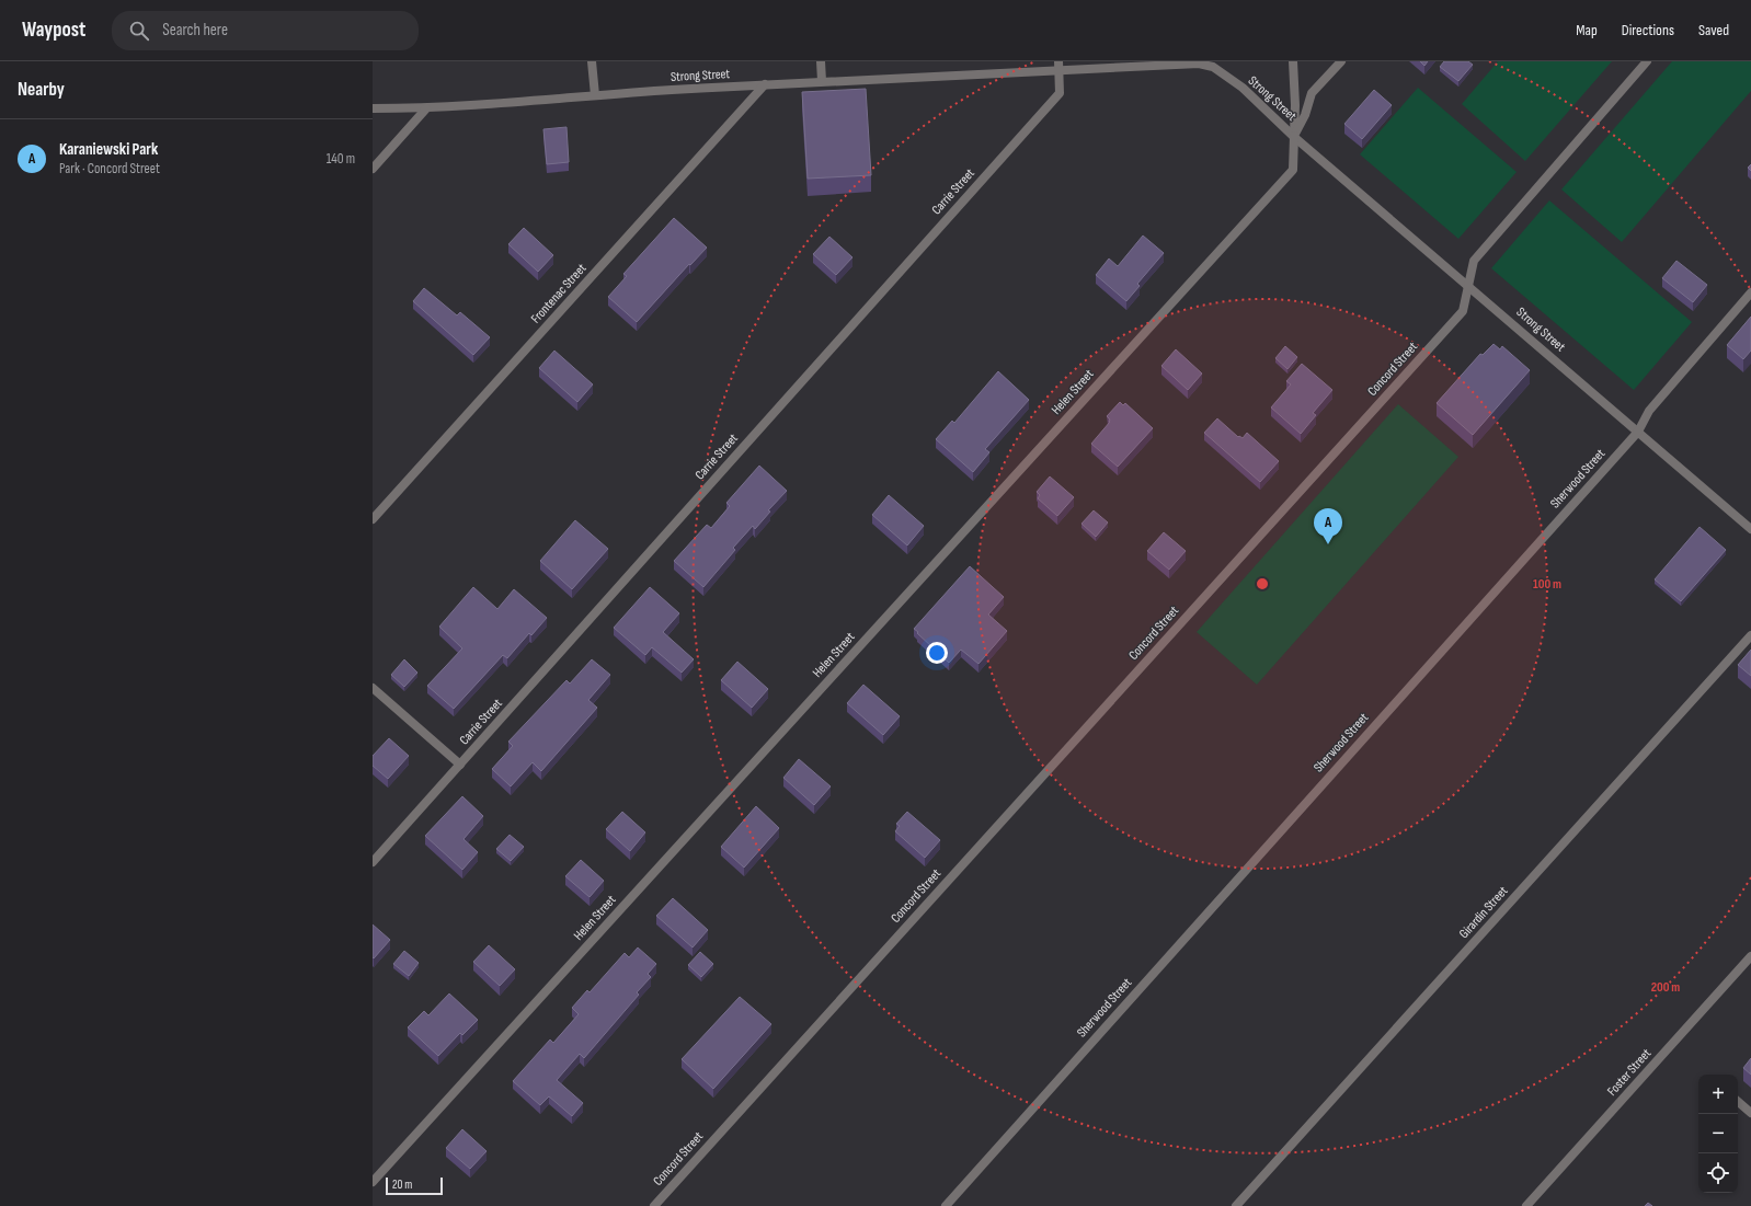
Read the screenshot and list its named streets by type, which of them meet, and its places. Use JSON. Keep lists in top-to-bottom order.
{
  "streets": {
    "street": [
      "Strong Street",
      "Carrie Street",
      "Frontenac Street",
      "Concord Street",
      "Helen Street",
      "Sherwood Street",
      "Girardin Street",
      "Foster Street"
    ]
  },
  "crossings": [
    ["Strong Street", "Carrie Street"],
    ["Strong Street", "Frontenac Street"],
    ["Strong Street", "Concord Street"],
    ["Strong Street", "Helen Street"],
    ["Strong Street", "Sherwood Street"]
  ],
  "scale_bar": "20 m",
  "page": {
    "header": "Waypost",
    "search": "Search here",
    "nav": ["Map", "Directions", "Saved"],
    "heading": "Nearby",
    "list": [
      {
        "mark": "A",
        "name": "Karaniewski Park",
        "note": "Park · Concord Street",
        "value": "140 m"
      }
    ],
    "pins": "A",
    "map_buttons": ["+", "−"],
    "scale": "20 m"
  },
  "rings": ["100 m", "200 m"]
}
